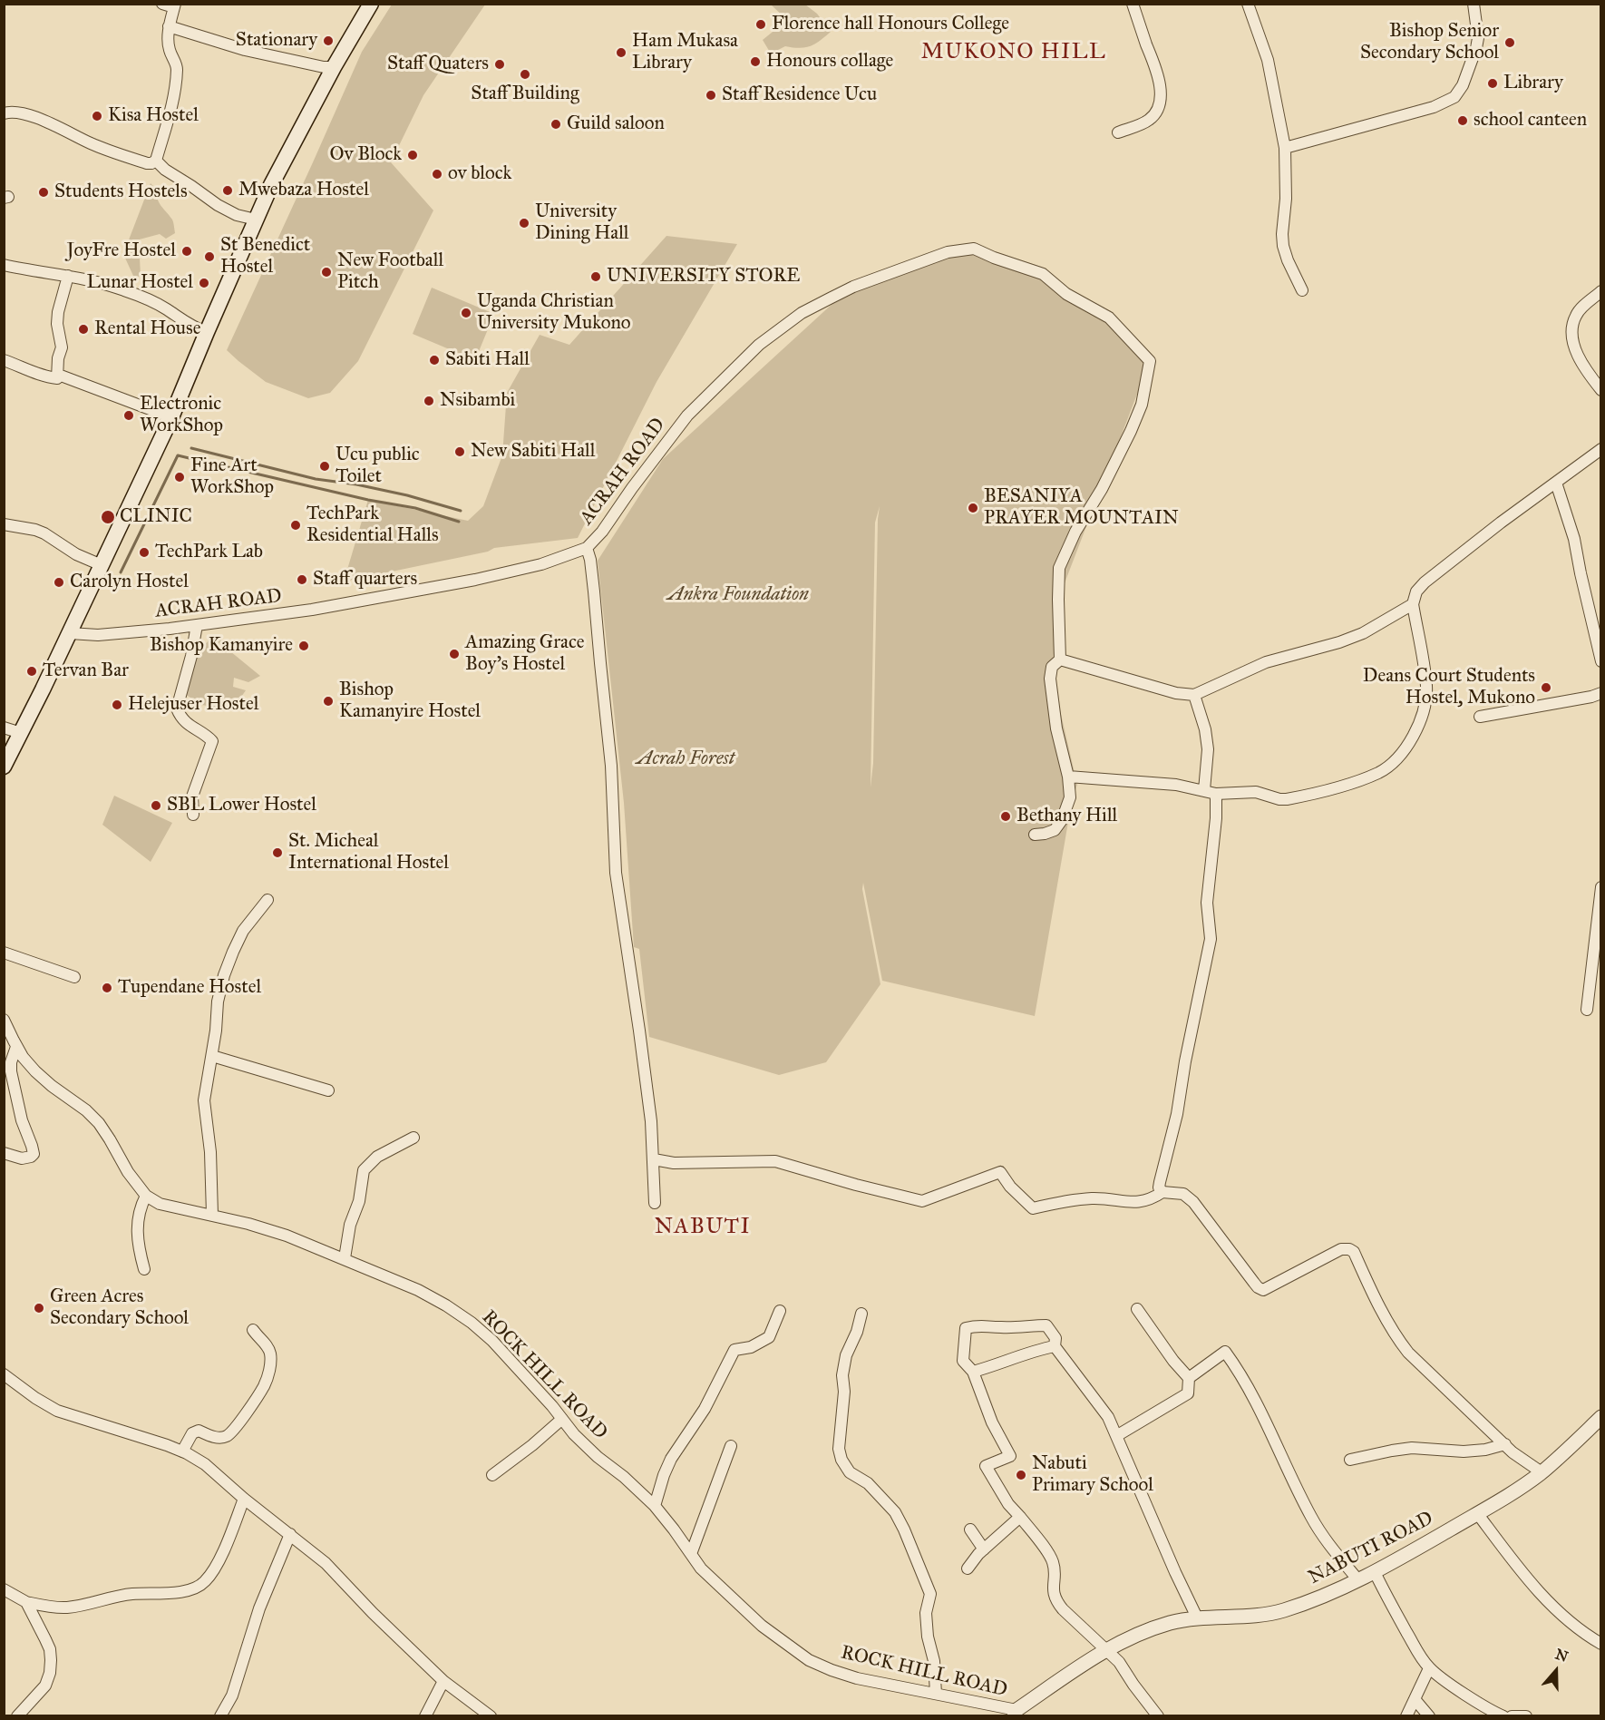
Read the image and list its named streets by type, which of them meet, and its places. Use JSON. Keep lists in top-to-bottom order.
{
  "streets": {
    "street": ["ACRAH ROAD", "ROCK HILL ROAD", "NABUTI ROAD"]
  },
  "crossings": [
    ["ROCK HILL ROAD", "NABUTI ROAD"]
  ],
  "districts": ["MUKONO HILL", "NABUTI"],
  "parks": ["Ankra Foundation", "Acrah Forest"],
  "places": [
    "Florence hall Honours College",
    "Stationary",
    "Bishop Senior Secondary School",
    "Ham Mukasa Library",
    "Honours collage",
    "Staff Quaters",
    "Staff Building",
    "Library",
    "Staff Residence Ucu",
    "Kisa Hostel",
    "school canteen",
    "Guild saloon",
    "Ov Block",
    "ov block",
    "Mwebaza Hostel",
    "Students Hostels",
    "University Dining Hall",
    "JoyFre Hostel",
    "St Benedict Hostel",
    "New Football Pitch",
    "UNIVERSITY STORE",
    "Lunar Hostel",
    "Uganda Christian University Mukono",
    "Rental House",
    "Sabiti Hall",
    "Nsibambi",
    "Electronic WorkShop",
    "New Sabiti Hall",
    "Ucu public Toilet",
    "Fine Art WorkShop",
    "BESANIYA PRAYER MOUNTAIN",
    "CLINIC",
    "TechPark Residential Halls",
    "TechPark Lab",
    "Staff quarters",
    "Carolyn Hostel",
    "Bishop Kamanyire",
    "Amazing Grace Boy's Hostel",
    "Tervan Bar",
    "Deans Court Students Hostel, Mukono",
    "Bishop Kamanyire Hostel",
    "Helejuser Hostel",
    "SBL Lower Hostel",
    "Bethany Hill",
    "St. Micheal International Hostel",
    "Tupendane Hostel",
    "Green Acres Secondary School",
    "Nabuti Primary School"
  ],
  "north": "top"
}
